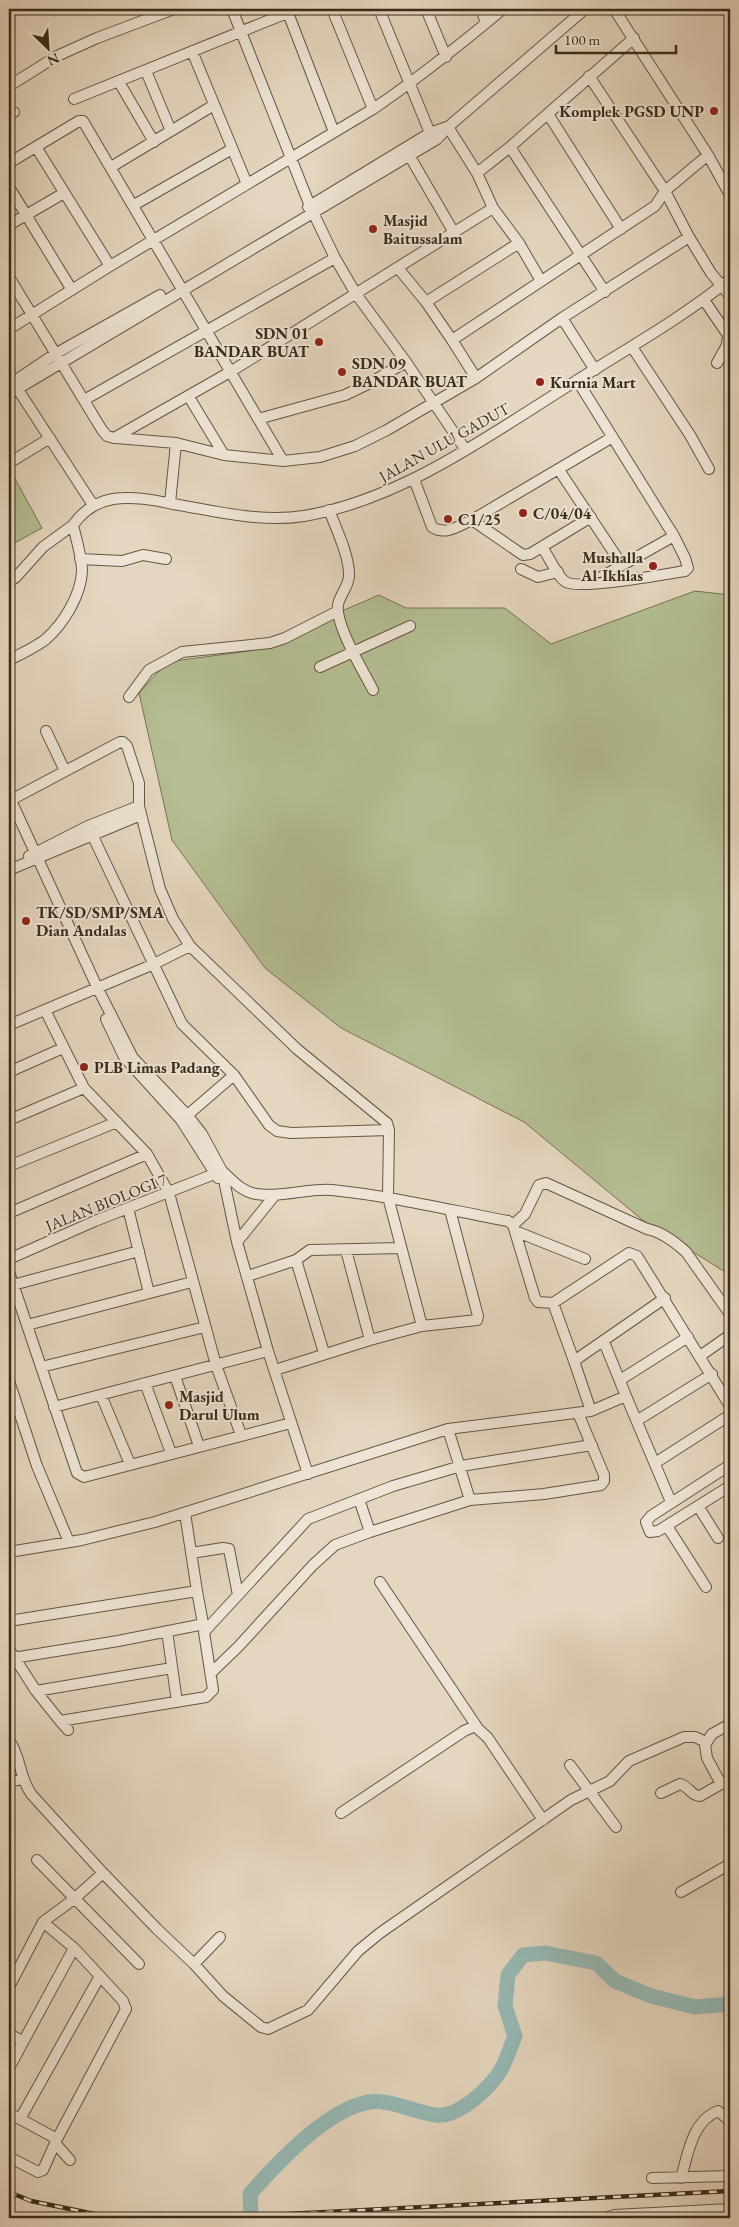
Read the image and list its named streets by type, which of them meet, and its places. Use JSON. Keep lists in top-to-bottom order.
{
  "streets": {
    "street": ["JALAN ULU GADUT", "JALAN BIOLOGI 7"]
  },
  "places": [
    "Komplek PGSD UNP",
    "Masjid Baitussalam",
    "SDN 01 BANDAR BUAT",
    "SDN 09 BANDAR BUAT",
    "Kurnia Mart",
    "C/04/04",
    "C1/25",
    "Mushalla Al-Ikhlas",
    "TK/SD/SMP/SMA Dian Andalas",
    "PLB Limas Padang",
    "Masjid Darul Ulum"
  ],
  "scale_bar": "100 m",
  "north": "bottom right"
}
